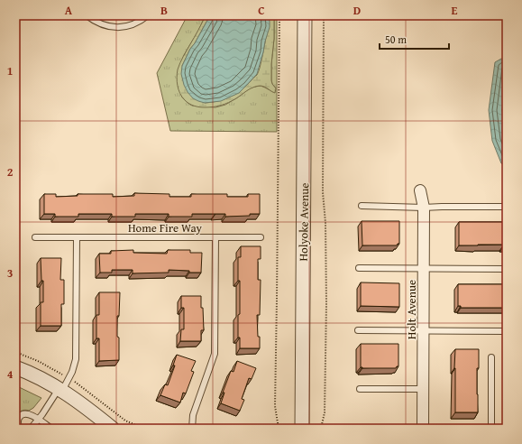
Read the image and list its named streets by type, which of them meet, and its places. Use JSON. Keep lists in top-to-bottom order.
{
  "streets": {
    "street": ["Holyoke Avenue", "Holt Avenue"],
    "lane": ["Home Fire Way"]
  },
  "scale_bar": "50 m",
  "grid": {
    "columns": [
      "A",
      "B",
      "C",
      "D",
      "E"
    ],
    "rows": [
      "1",
      "2",
      "3",
      "4"
    ]
  }
}
